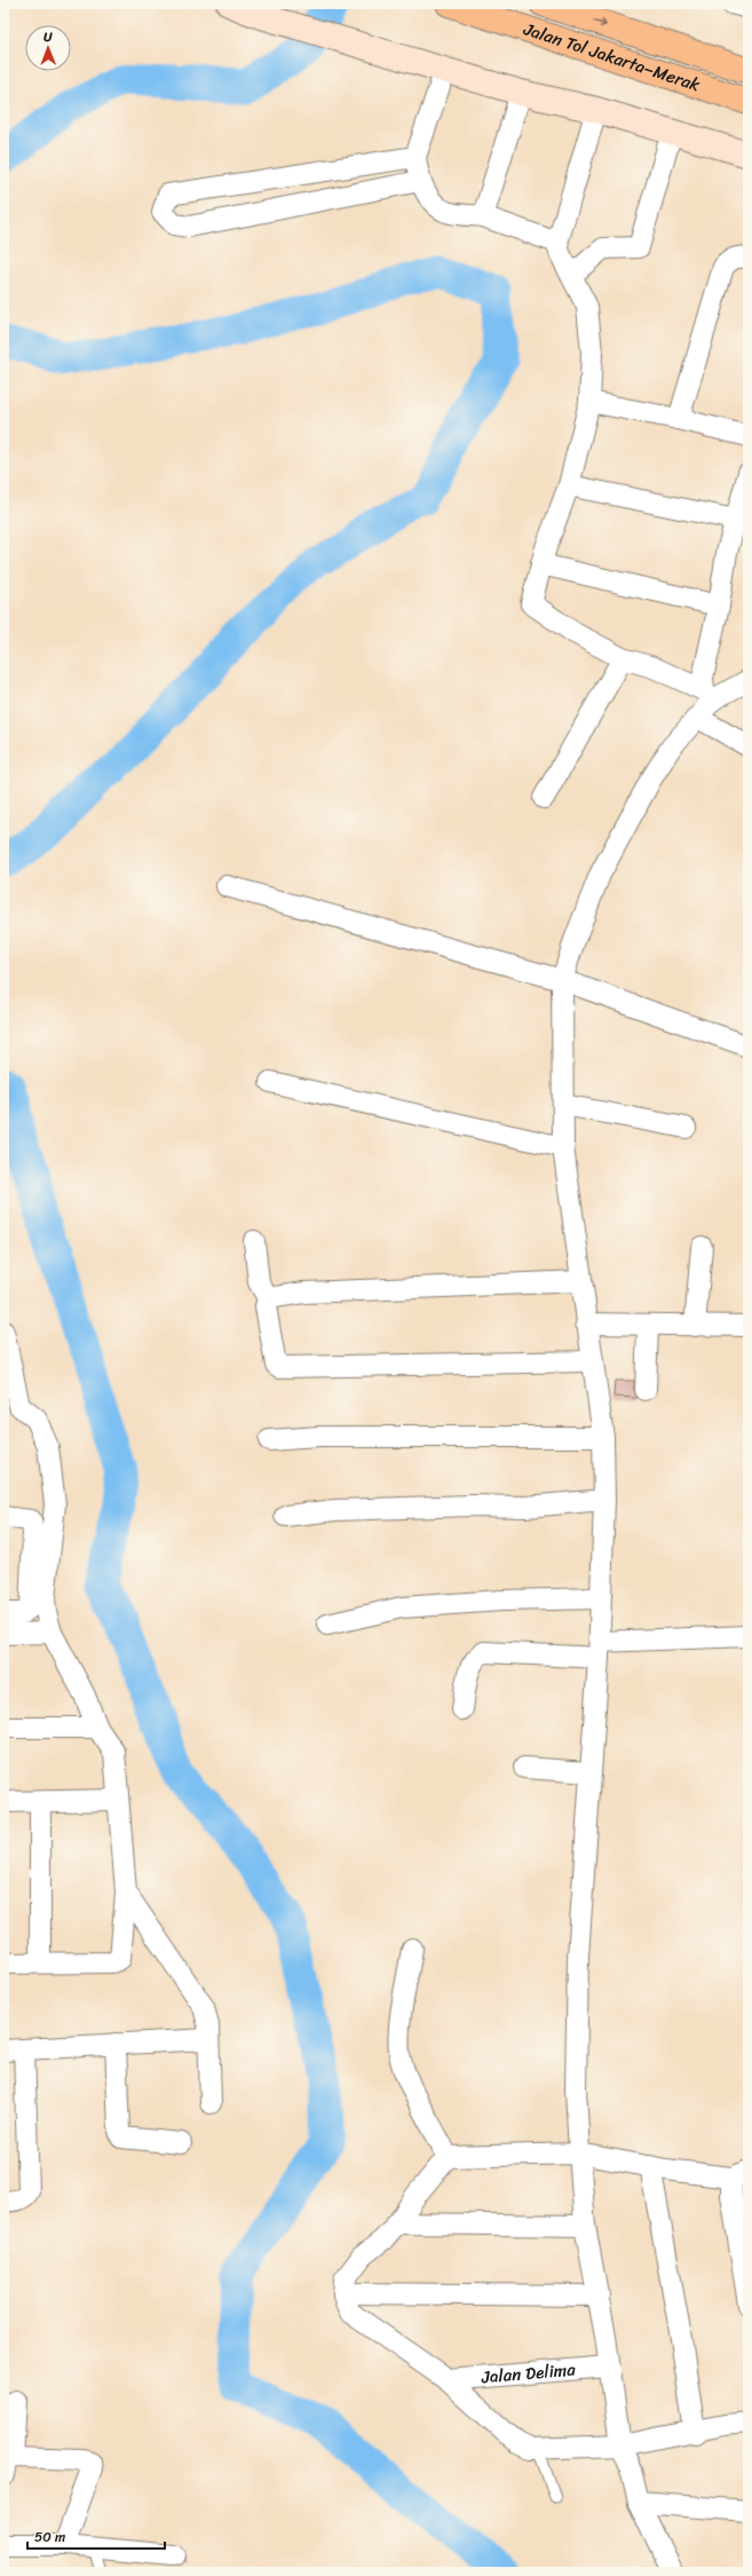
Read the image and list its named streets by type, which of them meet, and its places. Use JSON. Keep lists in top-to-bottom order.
{
  "streets": {
    "highway": ["Jalan Tol Jakarta–Merak"],
    "street": ["Jalan Delima"]
  },
  "scale_bar": "50 m",
  "north": "top"
}
